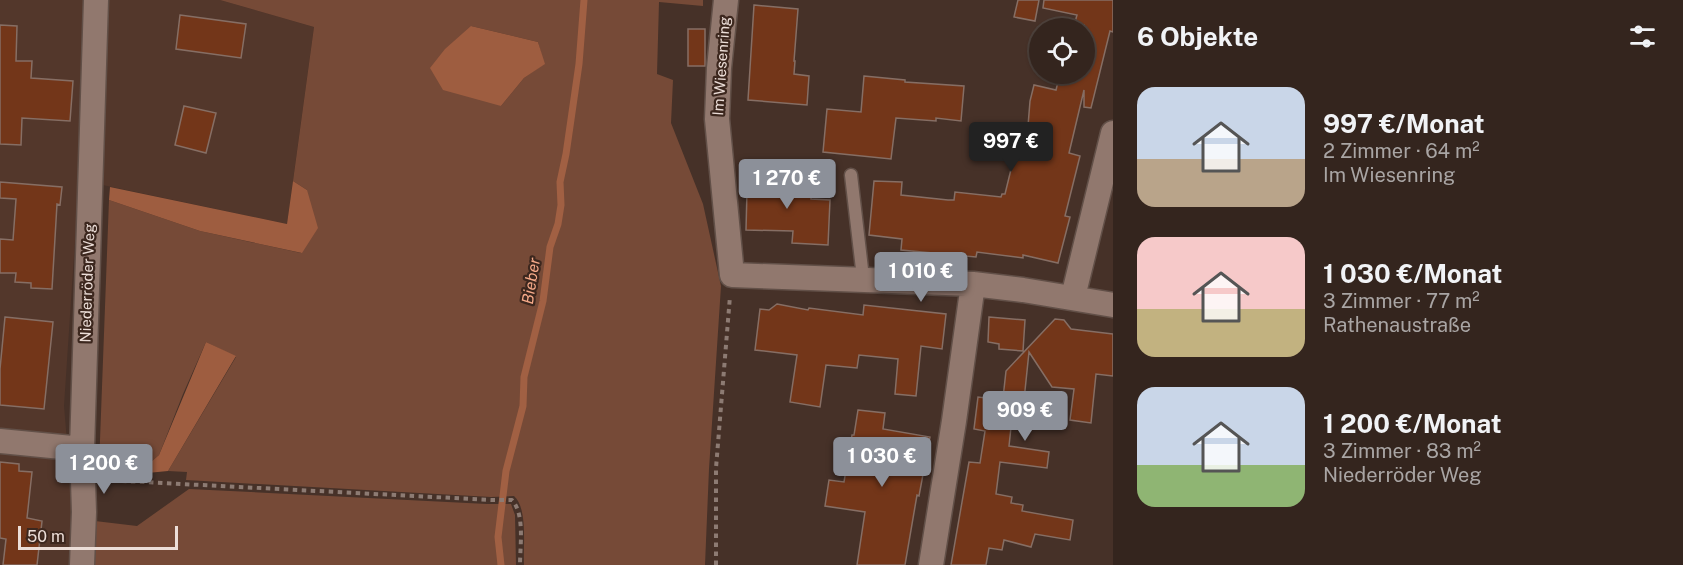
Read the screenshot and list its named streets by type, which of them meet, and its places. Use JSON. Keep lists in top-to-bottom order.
{
  "streets": {
    "street": ["Im Wiesenring", "Niederröder Weg"]
  },
  "water": ["Bieber"],
  "scale_bar": "50 m",
  "page": {
    "heading": "6 Objekte",
    "list": [
      {
        "name": "997 €/Monat",
        "note": "2 Zimmer · 64 m² · Im Wiesenring"
      },
      {
        "name": "1 030 €/Monat",
        "note": "3 Zimmer · 77 m² · Rathenaustraße"
      },
      {
        "name": "1 200 €/Monat",
        "note": "3 Zimmer · 83 m² · Niederröder Weg"
      }
    ],
    "price": [
      "997 €",
      "1 270 €",
      "1 010 €",
      "909 €",
      "1 030 €",
      "1 200 €"
    ],
    "scale": "50 m"
  }
}
